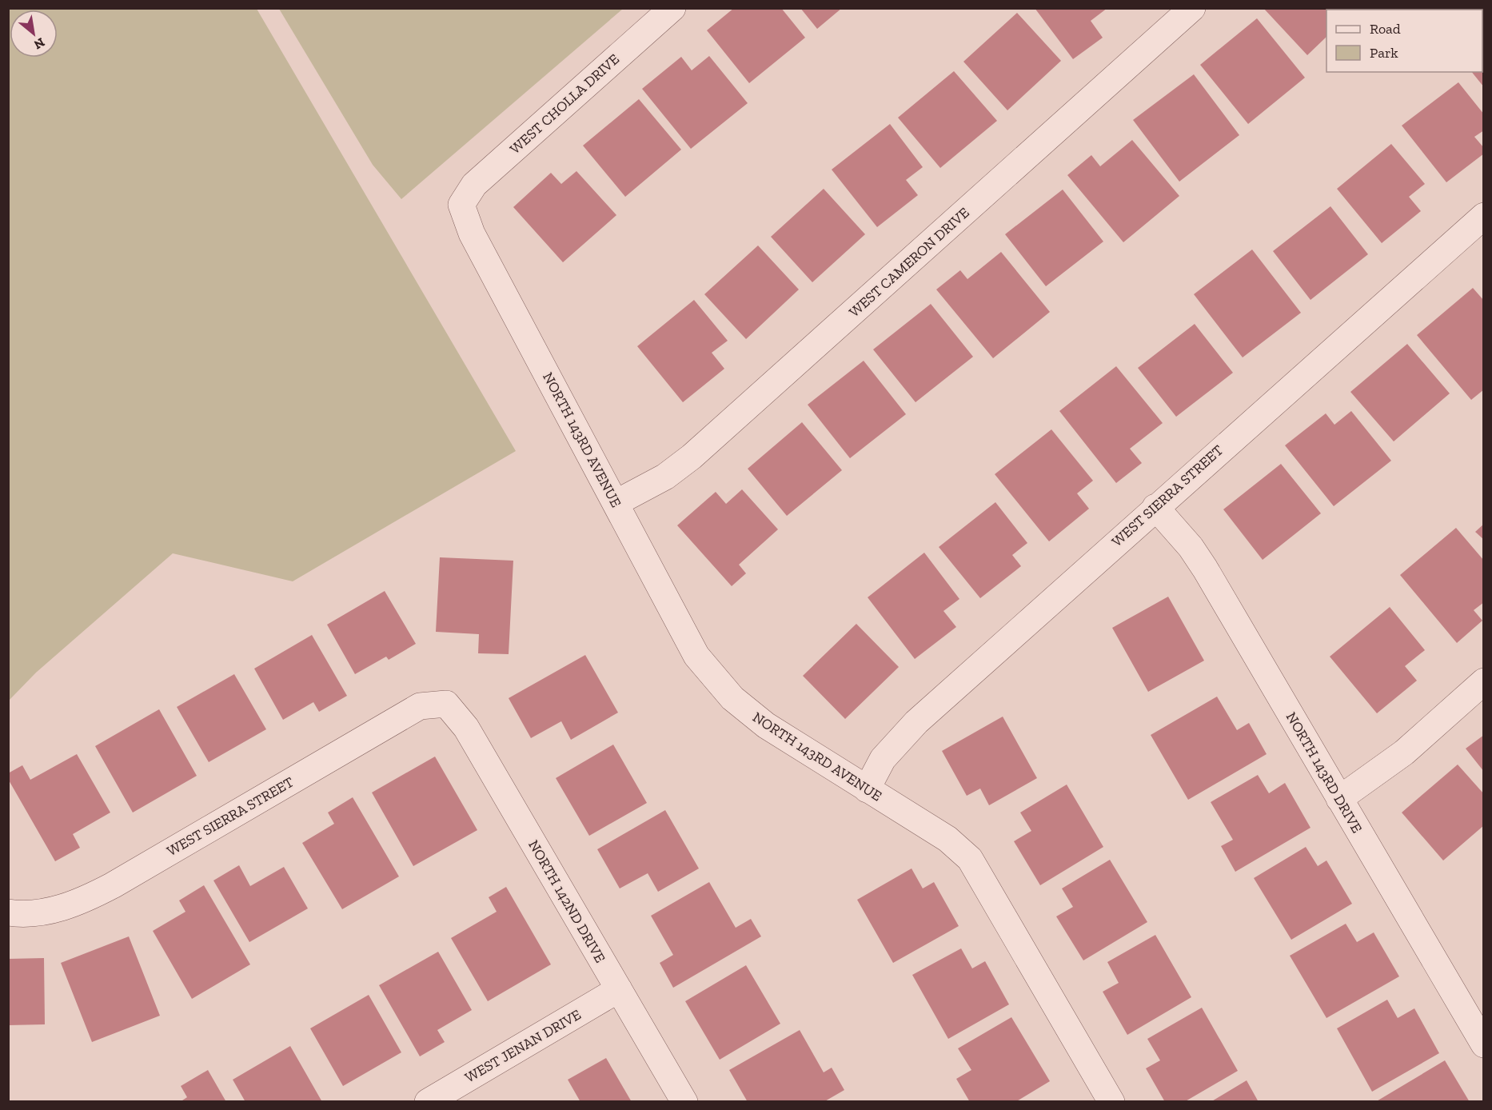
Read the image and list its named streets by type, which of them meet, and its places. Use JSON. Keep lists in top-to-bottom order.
{
  "streets": {
    "street": [
      "WEST CHOLLA DRIVE",
      "WEST CAMERON DRIVE",
      "NORTH 143RD AVENUE",
      "WEST SIERRA STREET",
      "NORTH 143RD DRIVE",
      "NORTH 142ND DRIVE",
      "WEST JENAN DRIVE"
    ]
  },
  "crossings": [
    ["WEST CHOLLA DRIVE", "NORTH 143RD AVENUE"],
    ["WEST CAMERON DRIVE", "NORTH 143RD AVENUE"],
    ["NORTH 143RD AVENUE", "WEST SIERRA STREET"],
    ["WEST SIERRA STREET", "NORTH 143RD DRIVE"],
    ["WEST SIERRA STREET", "NORTH 142ND DRIVE"],
    ["NORTH 142ND DRIVE", "WEST JENAN DRIVE"]
  ],
  "legend": ["Road", "Park"],
  "north": "bottom right"
}
